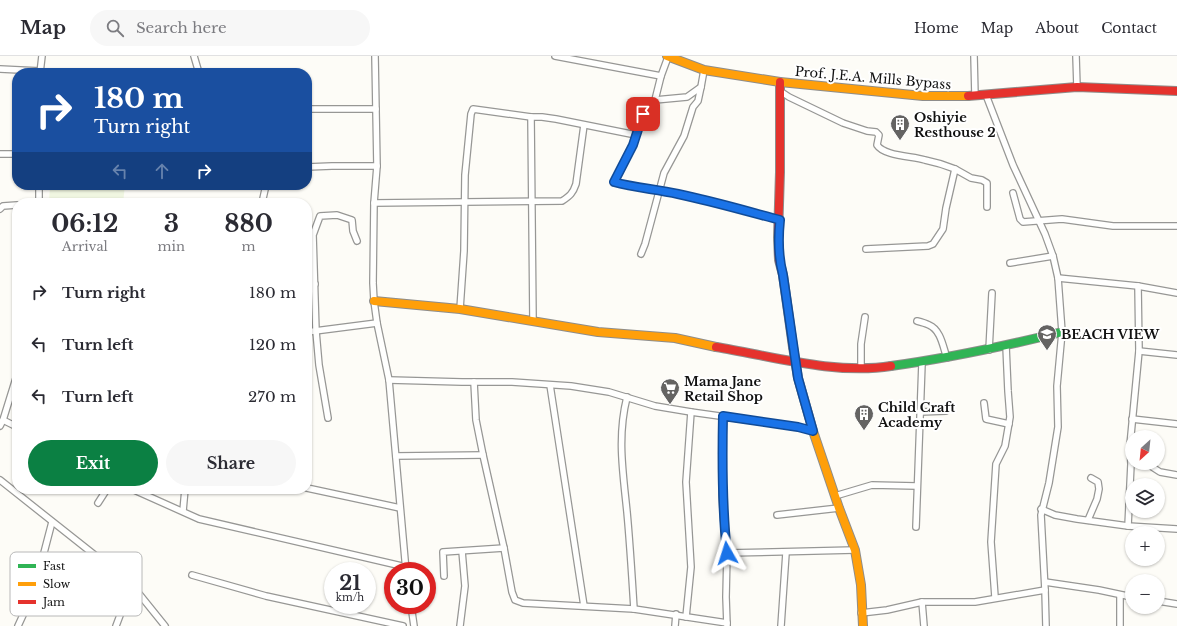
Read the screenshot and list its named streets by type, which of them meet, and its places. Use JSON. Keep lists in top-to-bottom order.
{
  "streets": {
    "street": ["Prof. J.E.A. Mills Bypass"]
  },
  "places": {
    "building": ["Oshiyie Resthouse 2", "Child Craft Academy"],
    "school or university": ["BEACH VIEW"],
    "supermarket": ["Mama Jane Retail Shop"]
  },
  "legend": ["Fast", "Slow", "Jam"],
  "north": "bottom left",
  "page": {
    "header": "Map",
    "search": "Search here",
    "nav": [
      "Home",
      "Map",
      "About",
      "Contact"
    ],
    "turn": ["180 m", "Turn right"],
    "eta": [
      "06:12",
      "Arrival",
      "3",
      "min",
      "880",
      "m"
    ],
    "list": [
      {
        "name": "Turn right",
        "value": "180 m"
      },
      {
        "name": "Turn left",
        "value": "120 m"
      },
      {
        "name": "Turn left",
        "value": "270 m"
      }
    ],
    "map_buttons": ["+", "−"],
    "buttons": ["Exit", "Share"],
    "speed": "21 km/h",
    "limit": "30"
  }
}
